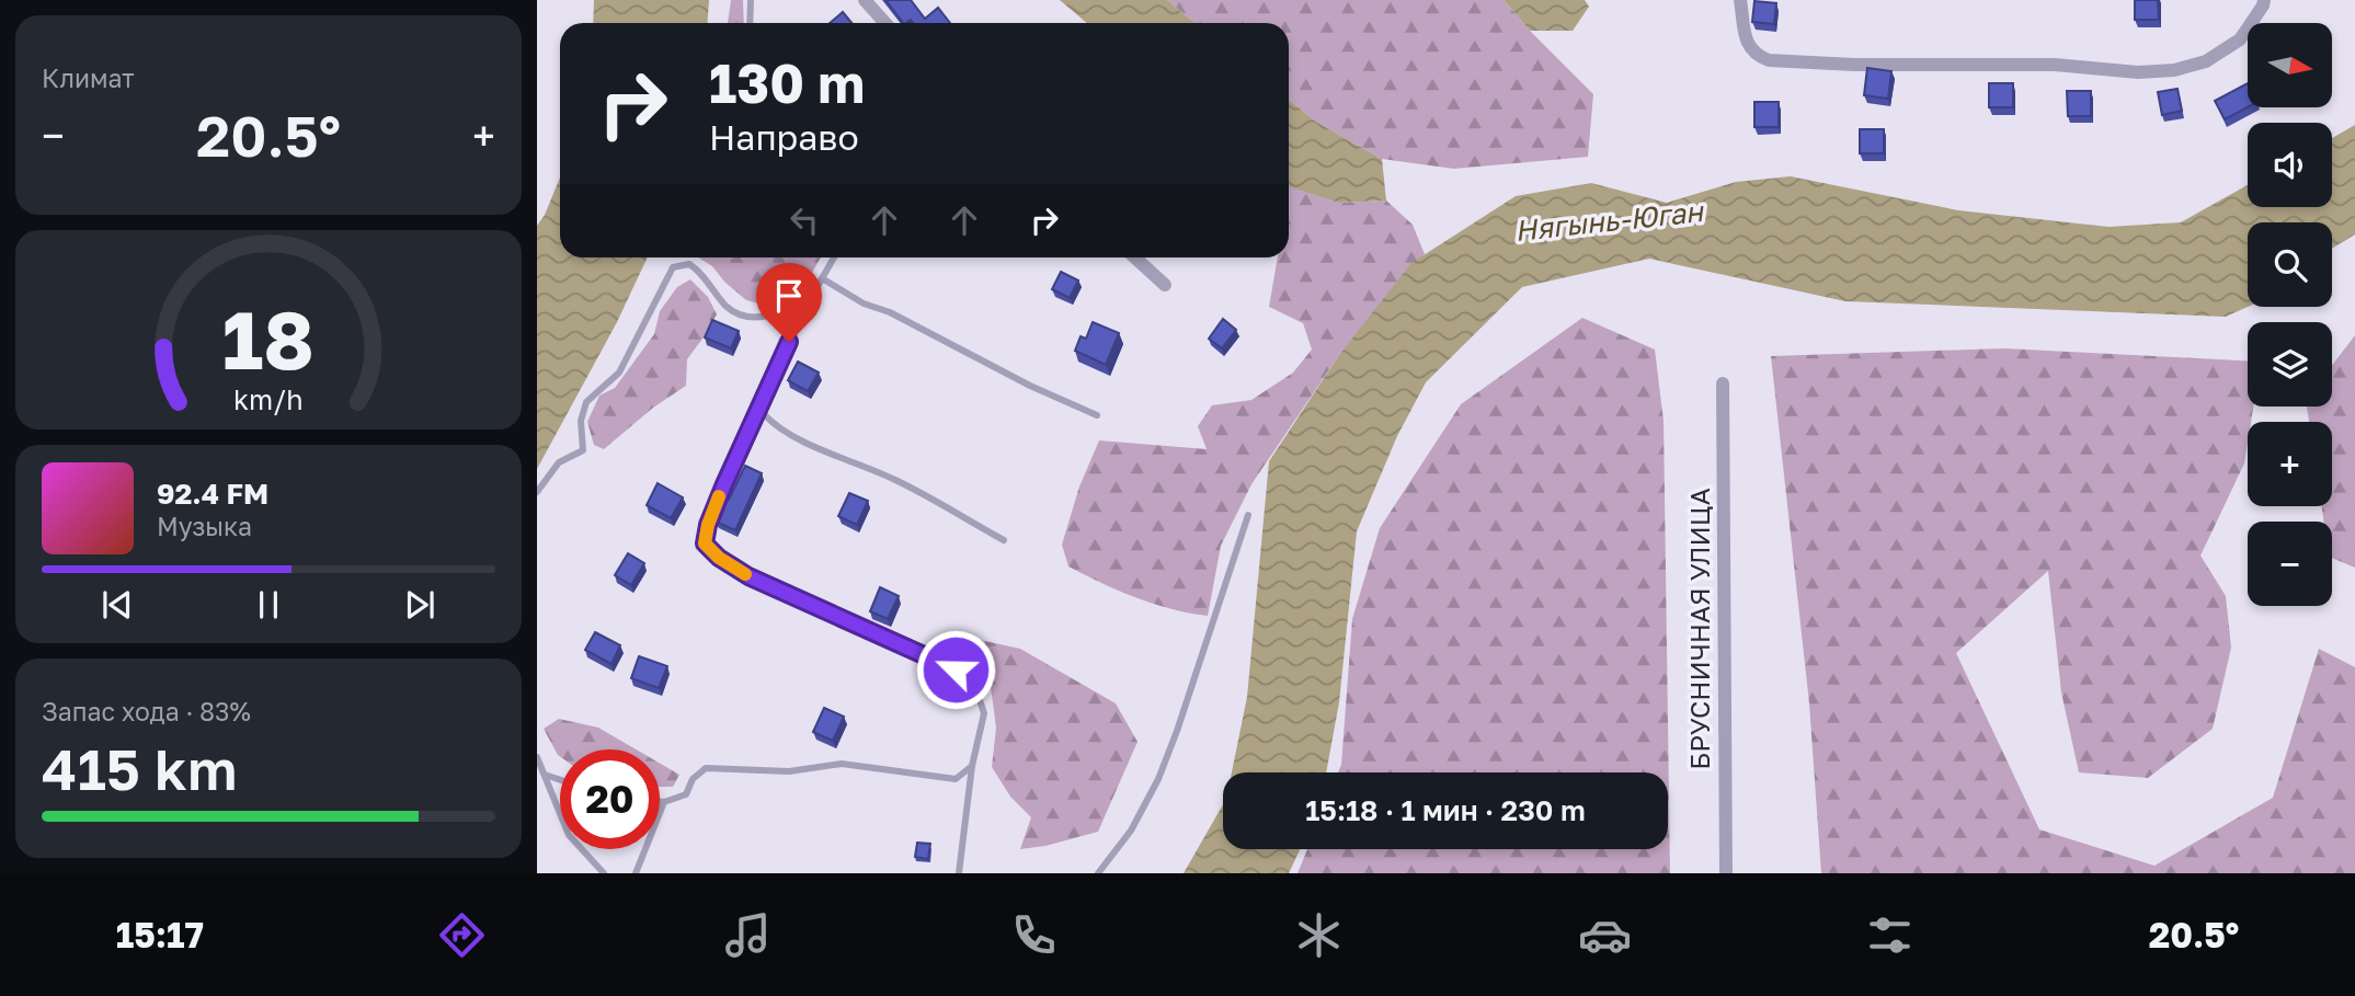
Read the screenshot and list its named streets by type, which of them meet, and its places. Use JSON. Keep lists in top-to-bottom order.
{
  "streets": {
    "street": ["БРУСНИЧНАЯ УЛИЦА"]
  },
  "water": ["Нягынь-Юган"],
  "north": "right",
  "page": {
    "tile": [
      "Климат",
      ["Запас хода · 83%", "415 km"]
    ],
    "map_buttons": ["+", "−"],
    "turn": ["130 m", "Направо"],
    "heat": ["−", "20.5°", "+"],
    "song": ["92.4 FM", "Музыка"],
    "limit": "20",
    "trip": "15:18 · 1 мин · 230 m",
    "tabs": ["15:17", "20.5°"],
    "gauge": ["18", "km/h"]
  }
}
